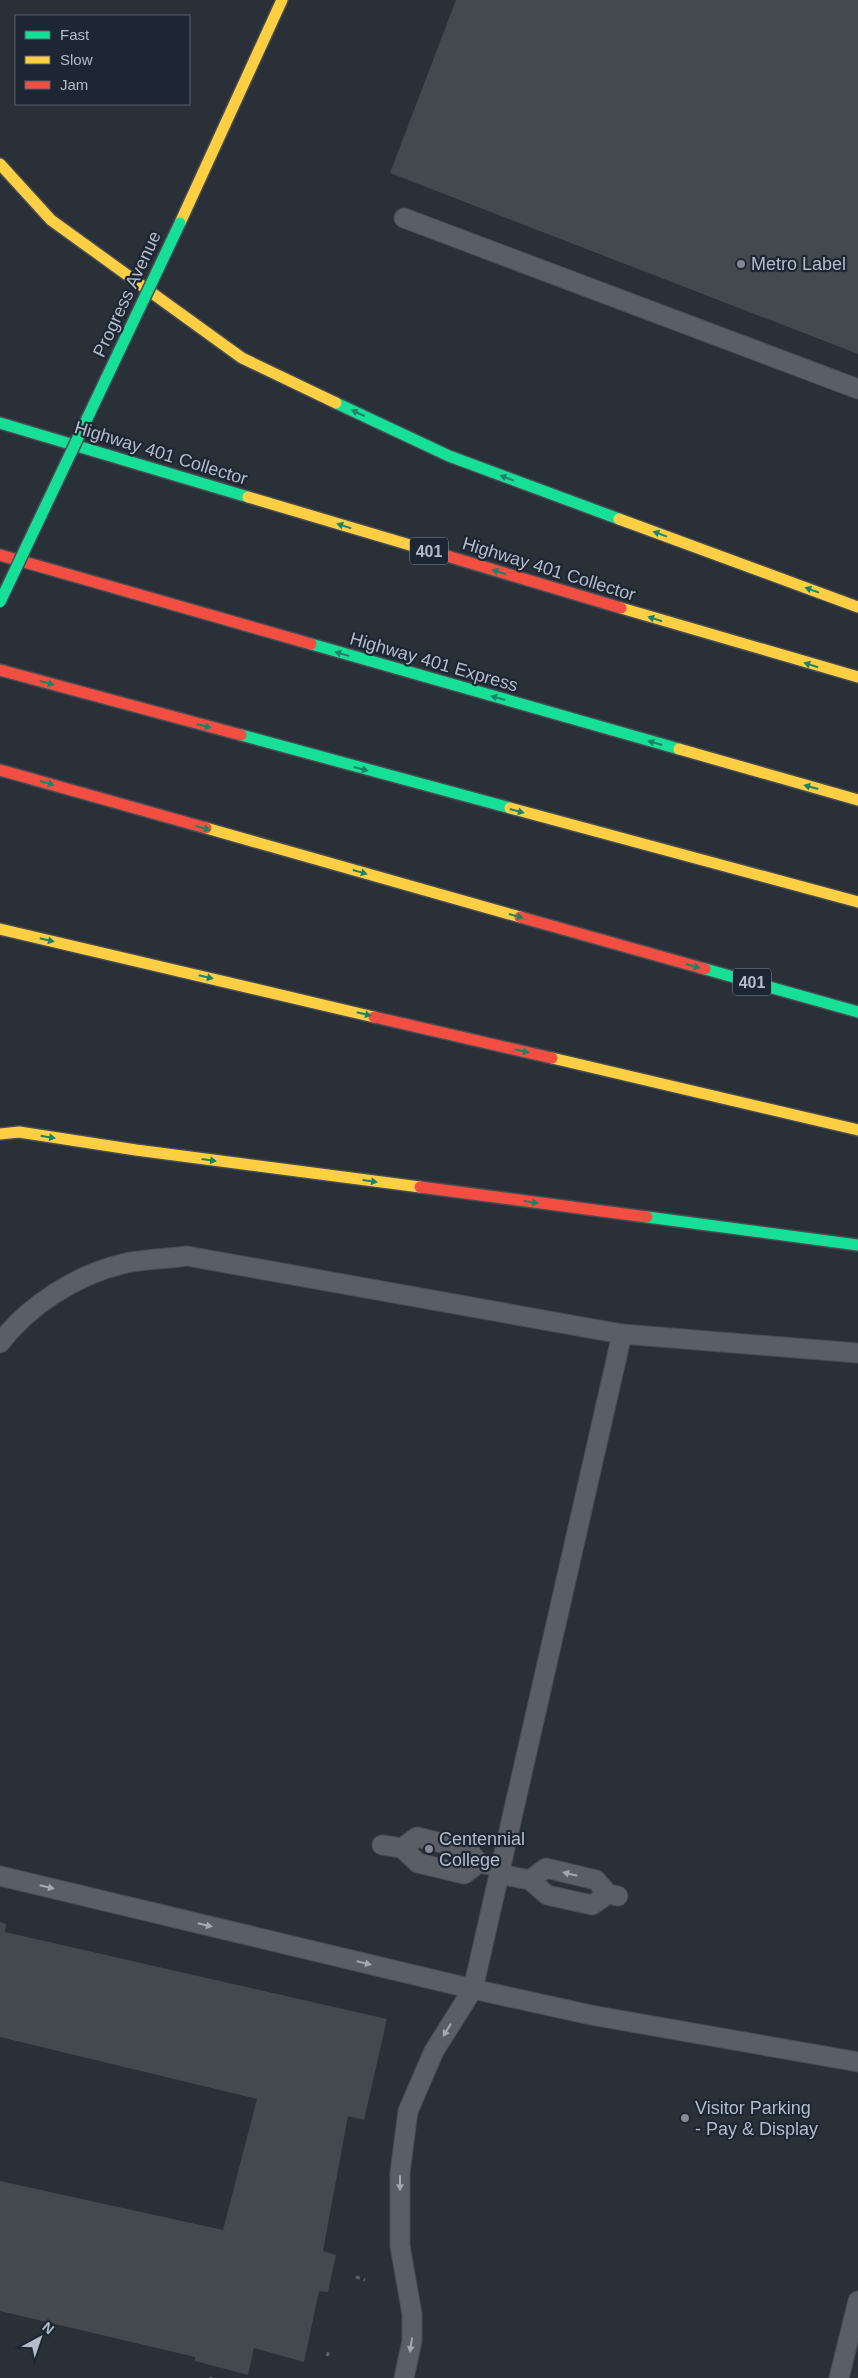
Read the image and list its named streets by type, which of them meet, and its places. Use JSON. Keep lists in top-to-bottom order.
{
  "streets": {
    "main road": [
      "Progress Avenue",
      "Highway 401 Collector",
      "401",
      "Highway 401 Express"
    ]
  },
  "one_way": ["Highway 401 Express"],
  "places": ["Metro Label", "Centennial College", "Visitor Parking - Pay & Display"],
  "legend": ["Fast", "Slow", "Jam"],
  "north": "top right"
}
